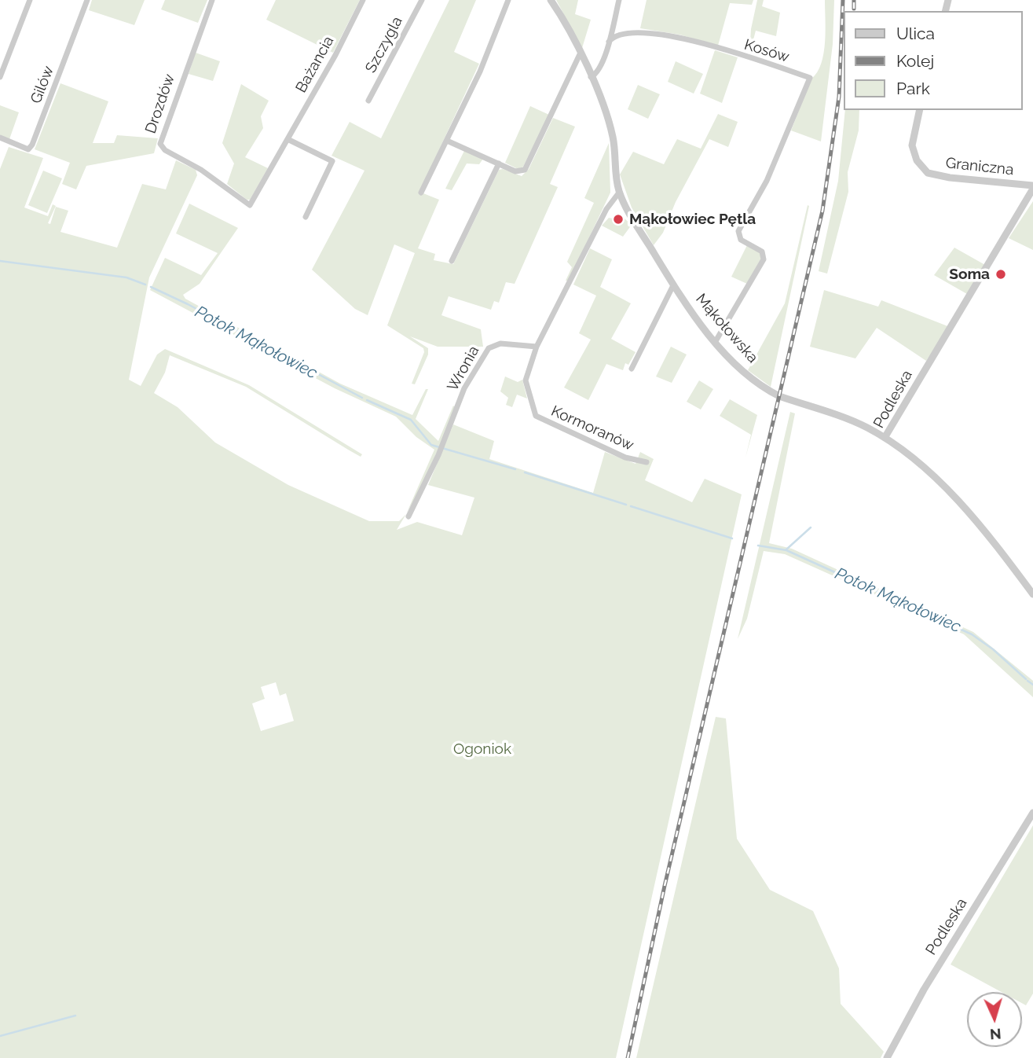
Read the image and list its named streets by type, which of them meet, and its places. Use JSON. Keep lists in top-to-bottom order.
{
  "streets": {
    "street": [
      "Szczygla",
      "Kosów",
      "Bażancia",
      "Gilów",
      "Drozdów",
      "Graniczna",
      "Mąkołowska",
      "Wronia",
      "Podleska",
      "Kormoranów"
    ]
  },
  "crossings": [
    ["Kosów", "Mąkołowska"],
    ["Bażancia", "Drozdów"],
    ["Graniczna", "Podleska"],
    ["Mąkołowska", "Podleska"],
    ["Wronia", "Kormoranów"]
  ],
  "water": ["Potok Mąkołowiec"],
  "parks": ["Ogoniok"],
  "places": ["Mąkołowiec Pętla", "Soma"],
  "legend": ["Ulica", "Kolej", "Park"],
  "north": "bottom"
}
